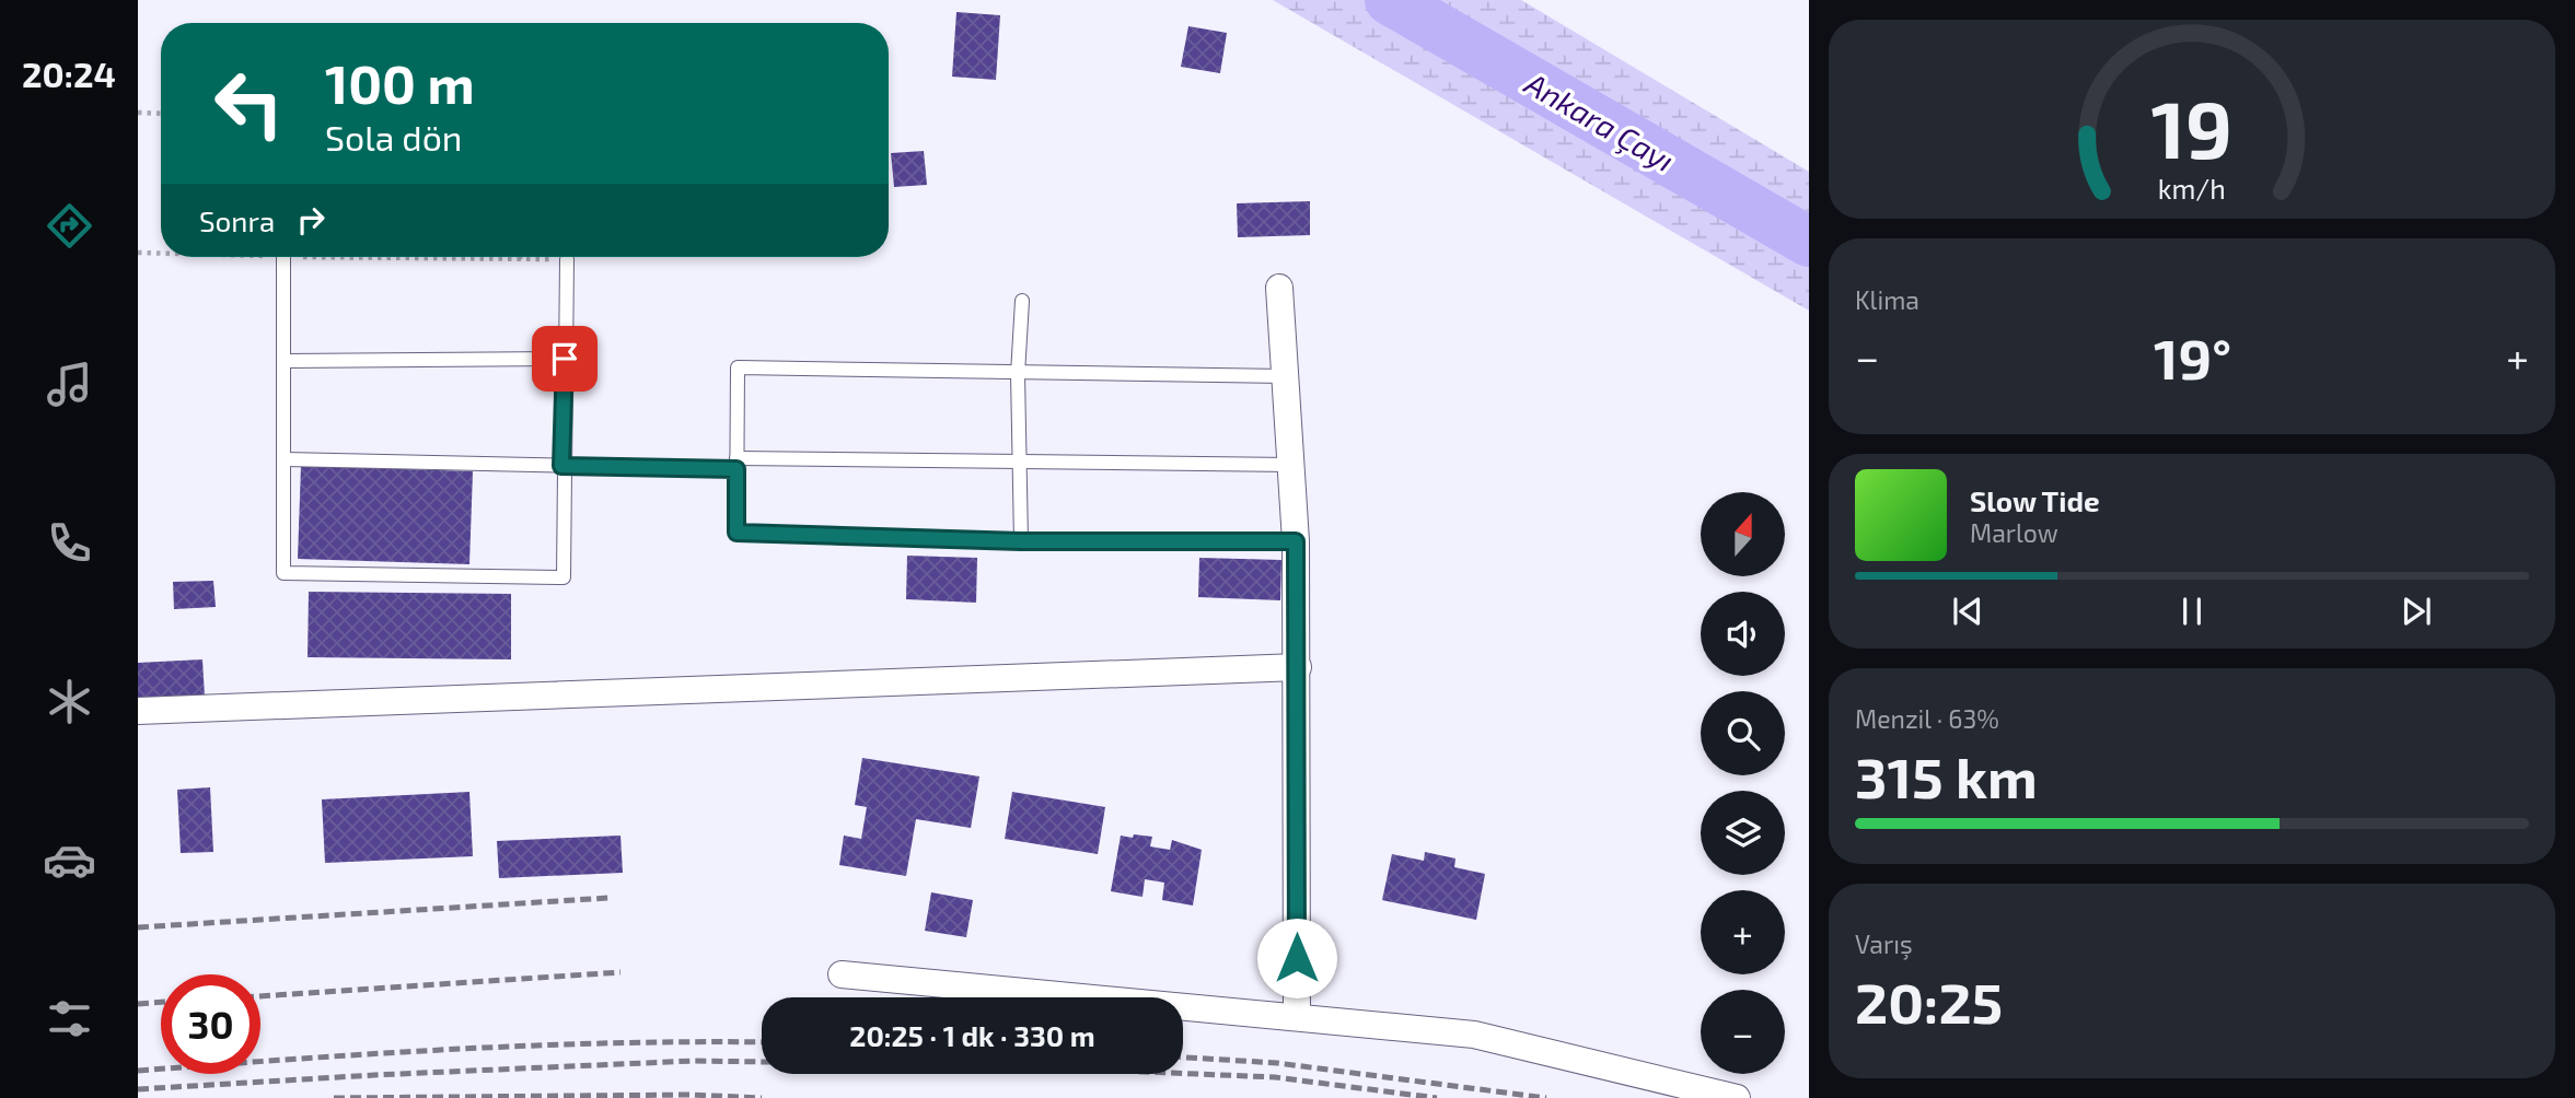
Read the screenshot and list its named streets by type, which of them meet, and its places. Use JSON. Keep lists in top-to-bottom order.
{
  "water": ["Ankara Çayı"],
  "north": "top",
  "page": {
    "tabs": "20:24",
    "turn": ["100 m", "Sola dön"],
    "then": "Sonra",
    "tile": [
      "Klima",
      ["Menzil · 63%", "315 km"],
      ["Varış", "20:25"]
    ],
    "heat": ["−", "19°", "+"],
    "song": ["Slow Tide", "Marlow"],
    "map_buttons": ["+", "−"],
    "limit": "30",
    "trip": "20:25 · 1 dk · 330 m",
    "gauge": ["19", "km/h"]
  }
}
